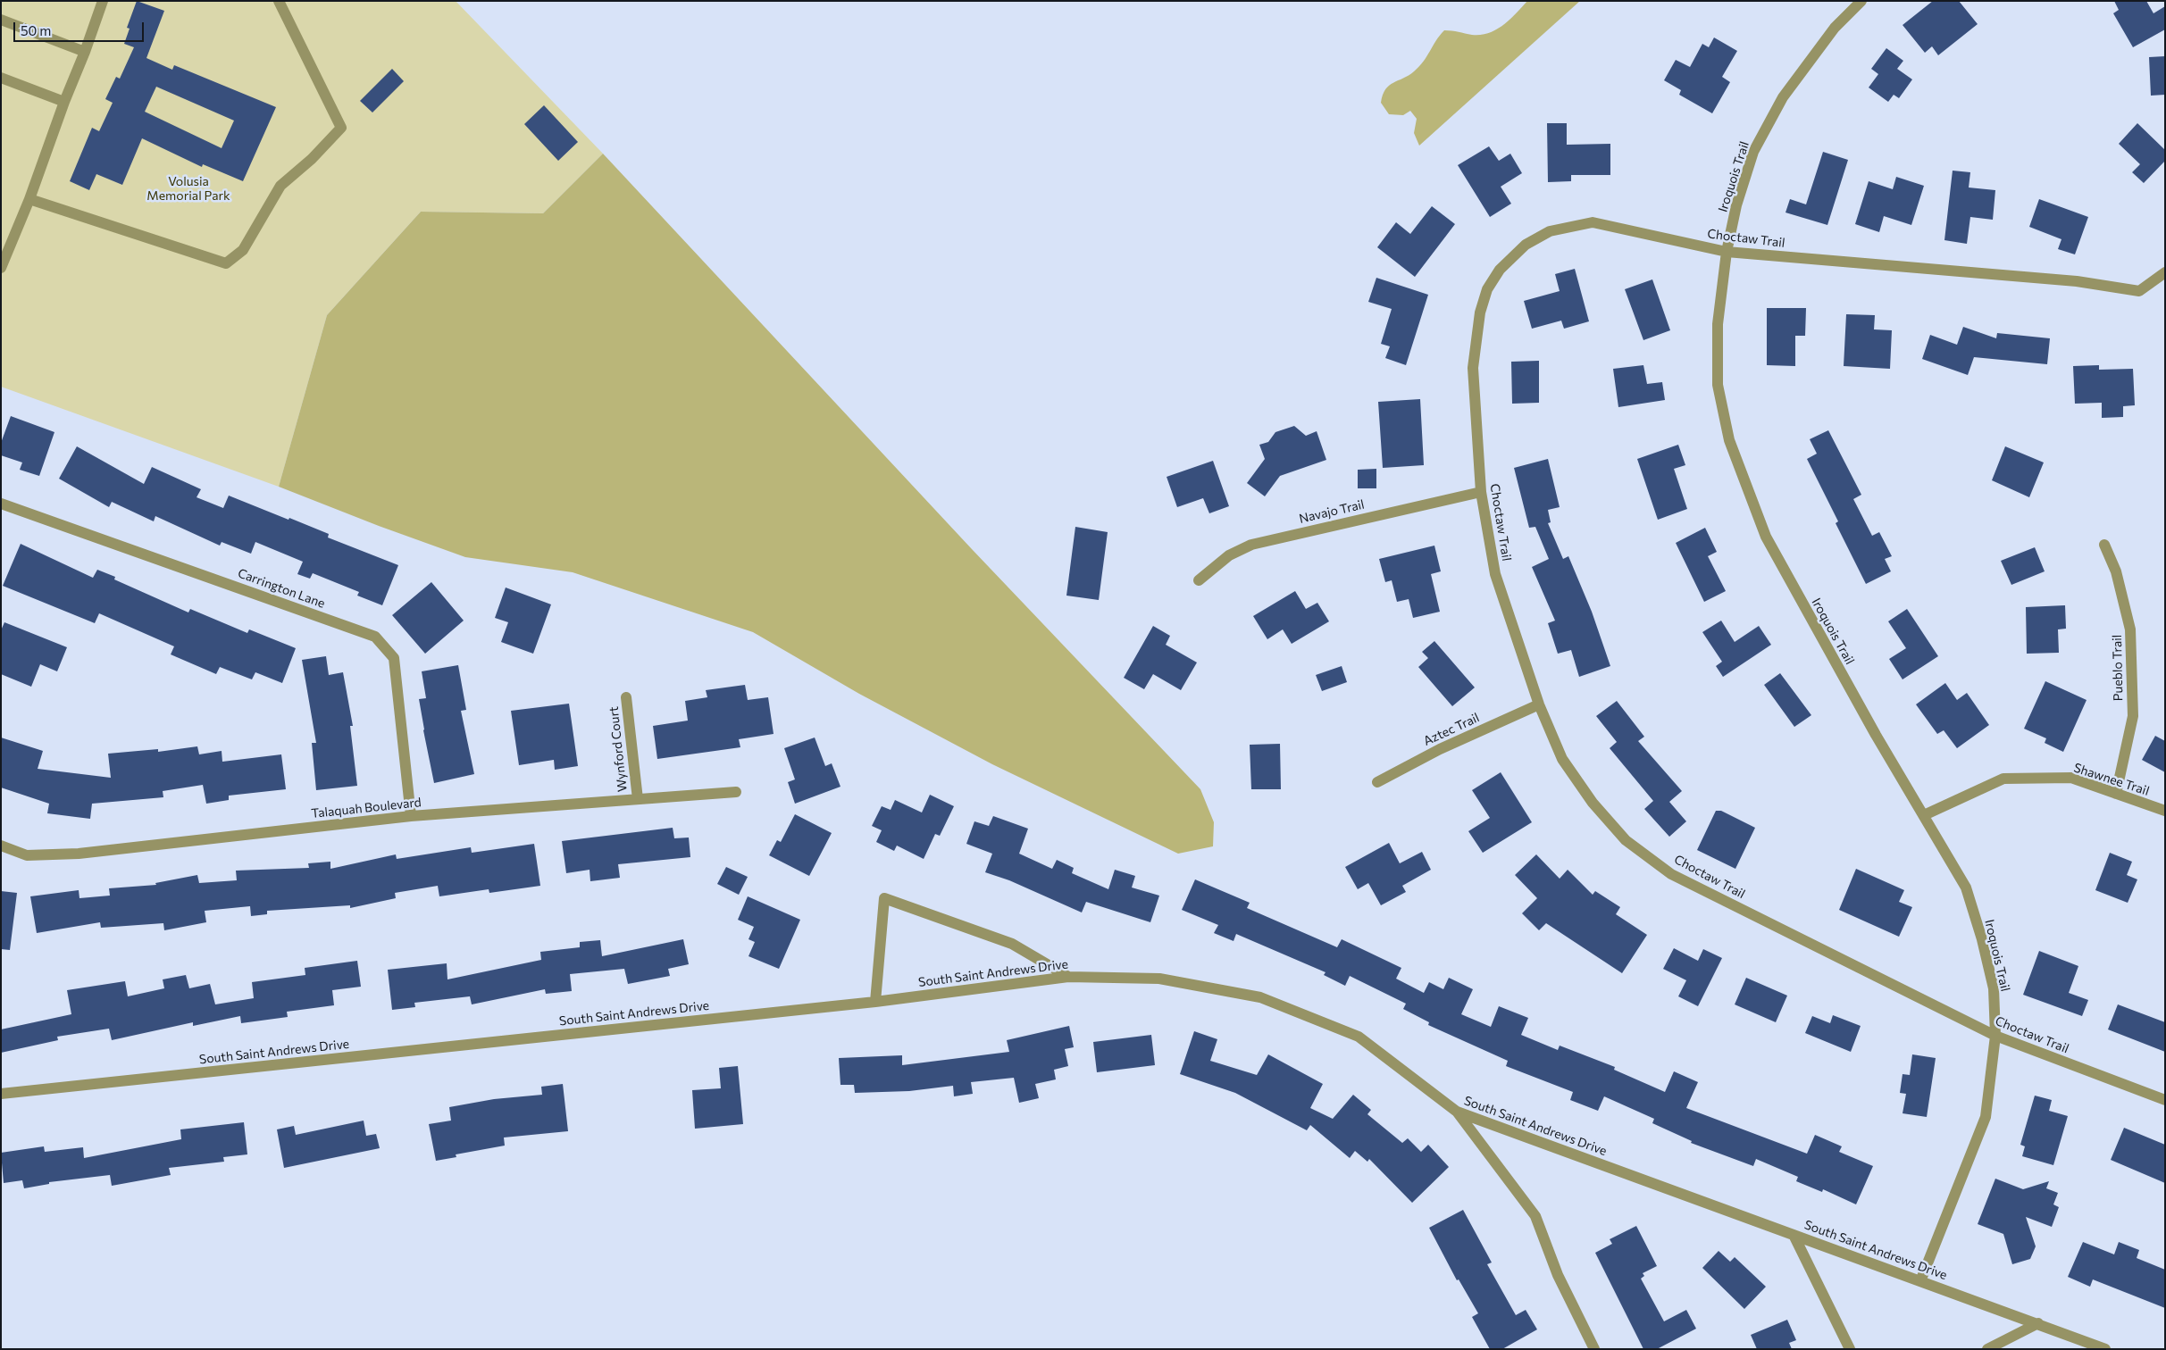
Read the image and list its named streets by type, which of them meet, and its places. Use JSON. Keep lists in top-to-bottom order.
{
  "streets": {
    "street": [
      "Iroquois Trail",
      "Choctaw Trail",
      "Navajo Trail",
      "Carrington Lane",
      "Pueblo Trail",
      "Aztec Trail",
      "Wynford Court",
      "Shawnee Trail",
      "Talaquah Boulevard",
      "South Saint Andrews Drive"
    ]
  },
  "crossings": [
    ["Iroquois Trail", "Choctaw Trail"],
    ["Iroquois Trail", "Shawnee Trail"],
    ["Iroquois Trail", "South Saint Andrews Drive"],
    ["Choctaw Trail", "Navajo Trail"],
    ["Choctaw Trail", "Aztec Trail"],
    ["Carrington Lane", "Talaquah Boulevard"],
    ["Pueblo Trail", "Shawnee Trail"],
    ["Wynford Court", "Talaquah Boulevard"]
  ],
  "parks": ["Volusia Memorial Park"],
  "scale_bar": "50 m"
}
